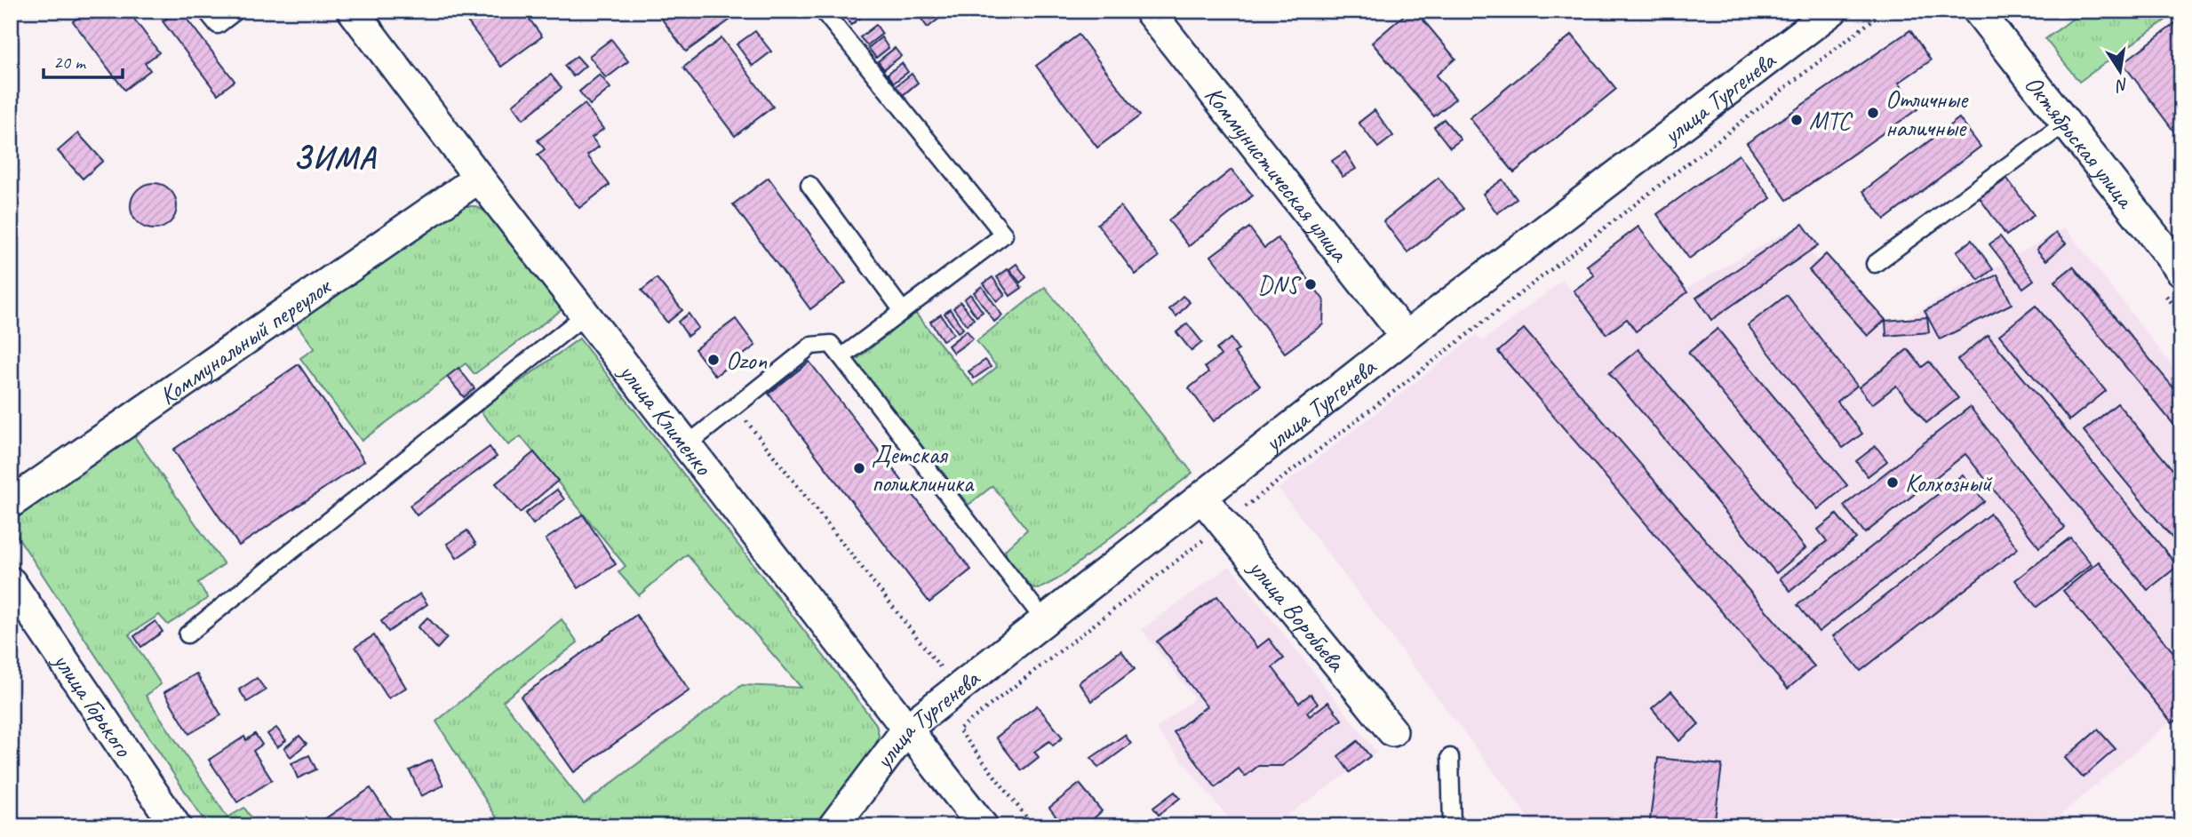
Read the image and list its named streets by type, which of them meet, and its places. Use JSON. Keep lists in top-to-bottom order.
{
  "streets": {
    "street": [
      "улица Тургенева",
      "Октябрьская улица",
      "Коммунистическая улица",
      "Коммунальный переулок",
      "улица Клименко",
      "улица Воробьева",
      "улица Горького"
    ]
  },
  "crossings": [
    ["улица Тургенева", "Коммунистическая улица"],
    ["улица Тургенева", "улица Клименко"],
    ["улица Тургенева", "улица Воробьева"],
    ["Коммунальный переулок", "улица Клименко"]
  ],
  "districts": ["ЗИМА"],
  "places": [
    "Отличные наличные",
    "МТС",
    "DNS",
    "Ozon",
    "Детская поликлиника",
    "Колхозный"
  ],
  "scale_bar": "20 m",
  "north": "bottom"
}
